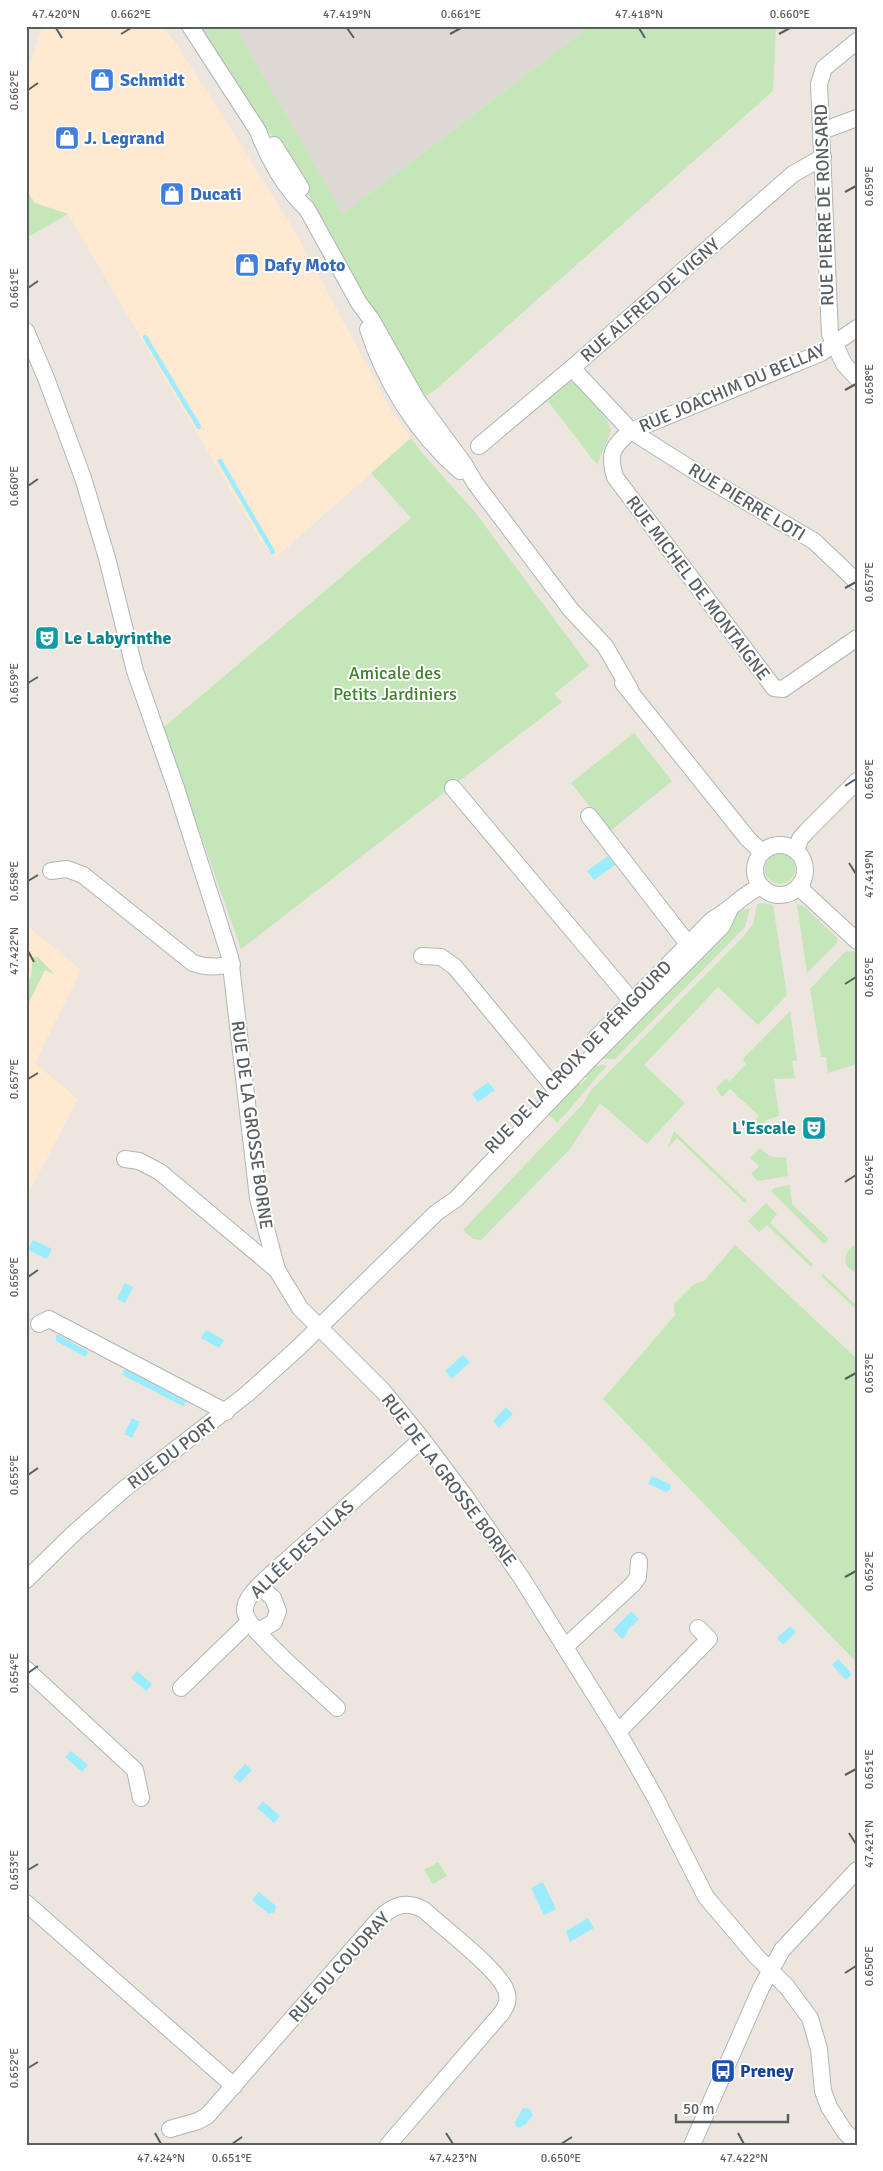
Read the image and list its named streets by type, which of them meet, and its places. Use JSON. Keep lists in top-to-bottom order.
{
  "streets": {
    "street": [
      "RUE PIERRE DE RONSARD",
      "RUE ALFRED DE VIGNY",
      "RUE JOACHIM DU BELLAY",
      "RUE PIERRE LOTI",
      "RUE MICHEL DE MONTAIGNE",
      "RUE DE LA CROIX DE PÉRIGOURD",
      "RUE DE LA GROSSE BORNE",
      "RUE DU PORT",
      "ALLÉE DES LILAS",
      "RUE DU COUDRAY"
    ]
  },
  "crossings": [
    ["RUE PIERRE DE RONSARD", "RUE ALFRED DE VIGNY"],
    ["RUE PIERRE DE RONSARD", "RUE JOACHIM DU BELLAY"],
    ["RUE ALFRED DE VIGNY", "RUE PIERRE LOTI"],
    ["RUE JOACHIM DU BELLAY", "RUE PIERRE LOTI"],
    ["RUE JOACHIM DU BELLAY", "RUE MICHEL DE MONTAIGNE"],
    ["RUE PIERRE LOTI", "RUE MICHEL DE MONTAIGNE"],
    ["RUE DE LA CROIX DE PÉRIGOURD", "RUE DE LA GROSSE BORNE"],
    ["RUE DE LA CROIX DE PÉRIGOURD", "RUE DU PORT"],
    ["RUE DE LA GROSSE BORNE", "RUE DU PORT"],
    ["RUE DE LA GROSSE BORNE", "ALLÉE DES LILAS"]
  ],
  "parks": ["Amicale des Petits Jardiniers"],
  "places": {
    "shop": [
      "Schmidt",
      "J. Legrand",
      "Ducati",
      "Dafy Moto"
    ],
    "theatre": ["Le Labyrinthe", "L'Escale"],
    "bus stop": ["Preney"]
  },
  "scale_bar": "50 m",
  "coordinates": [
    "47.420°N",
    "0.662°E",
    "47.419°N",
    "0.661°E",
    "47.418°N",
    "0.660°E",
    "0.659°E",
    "0.658°E",
    "0.657°E",
    "0.656°E",
    "47.422°N",
    "0.655°E",
    "0.654°E",
    "0.653°E",
    "0.652°E",
    "0.651°E",
    "47.421°N",
    "0.650°E",
    "47.424°N",
    "47.423°N"
  ]
}
